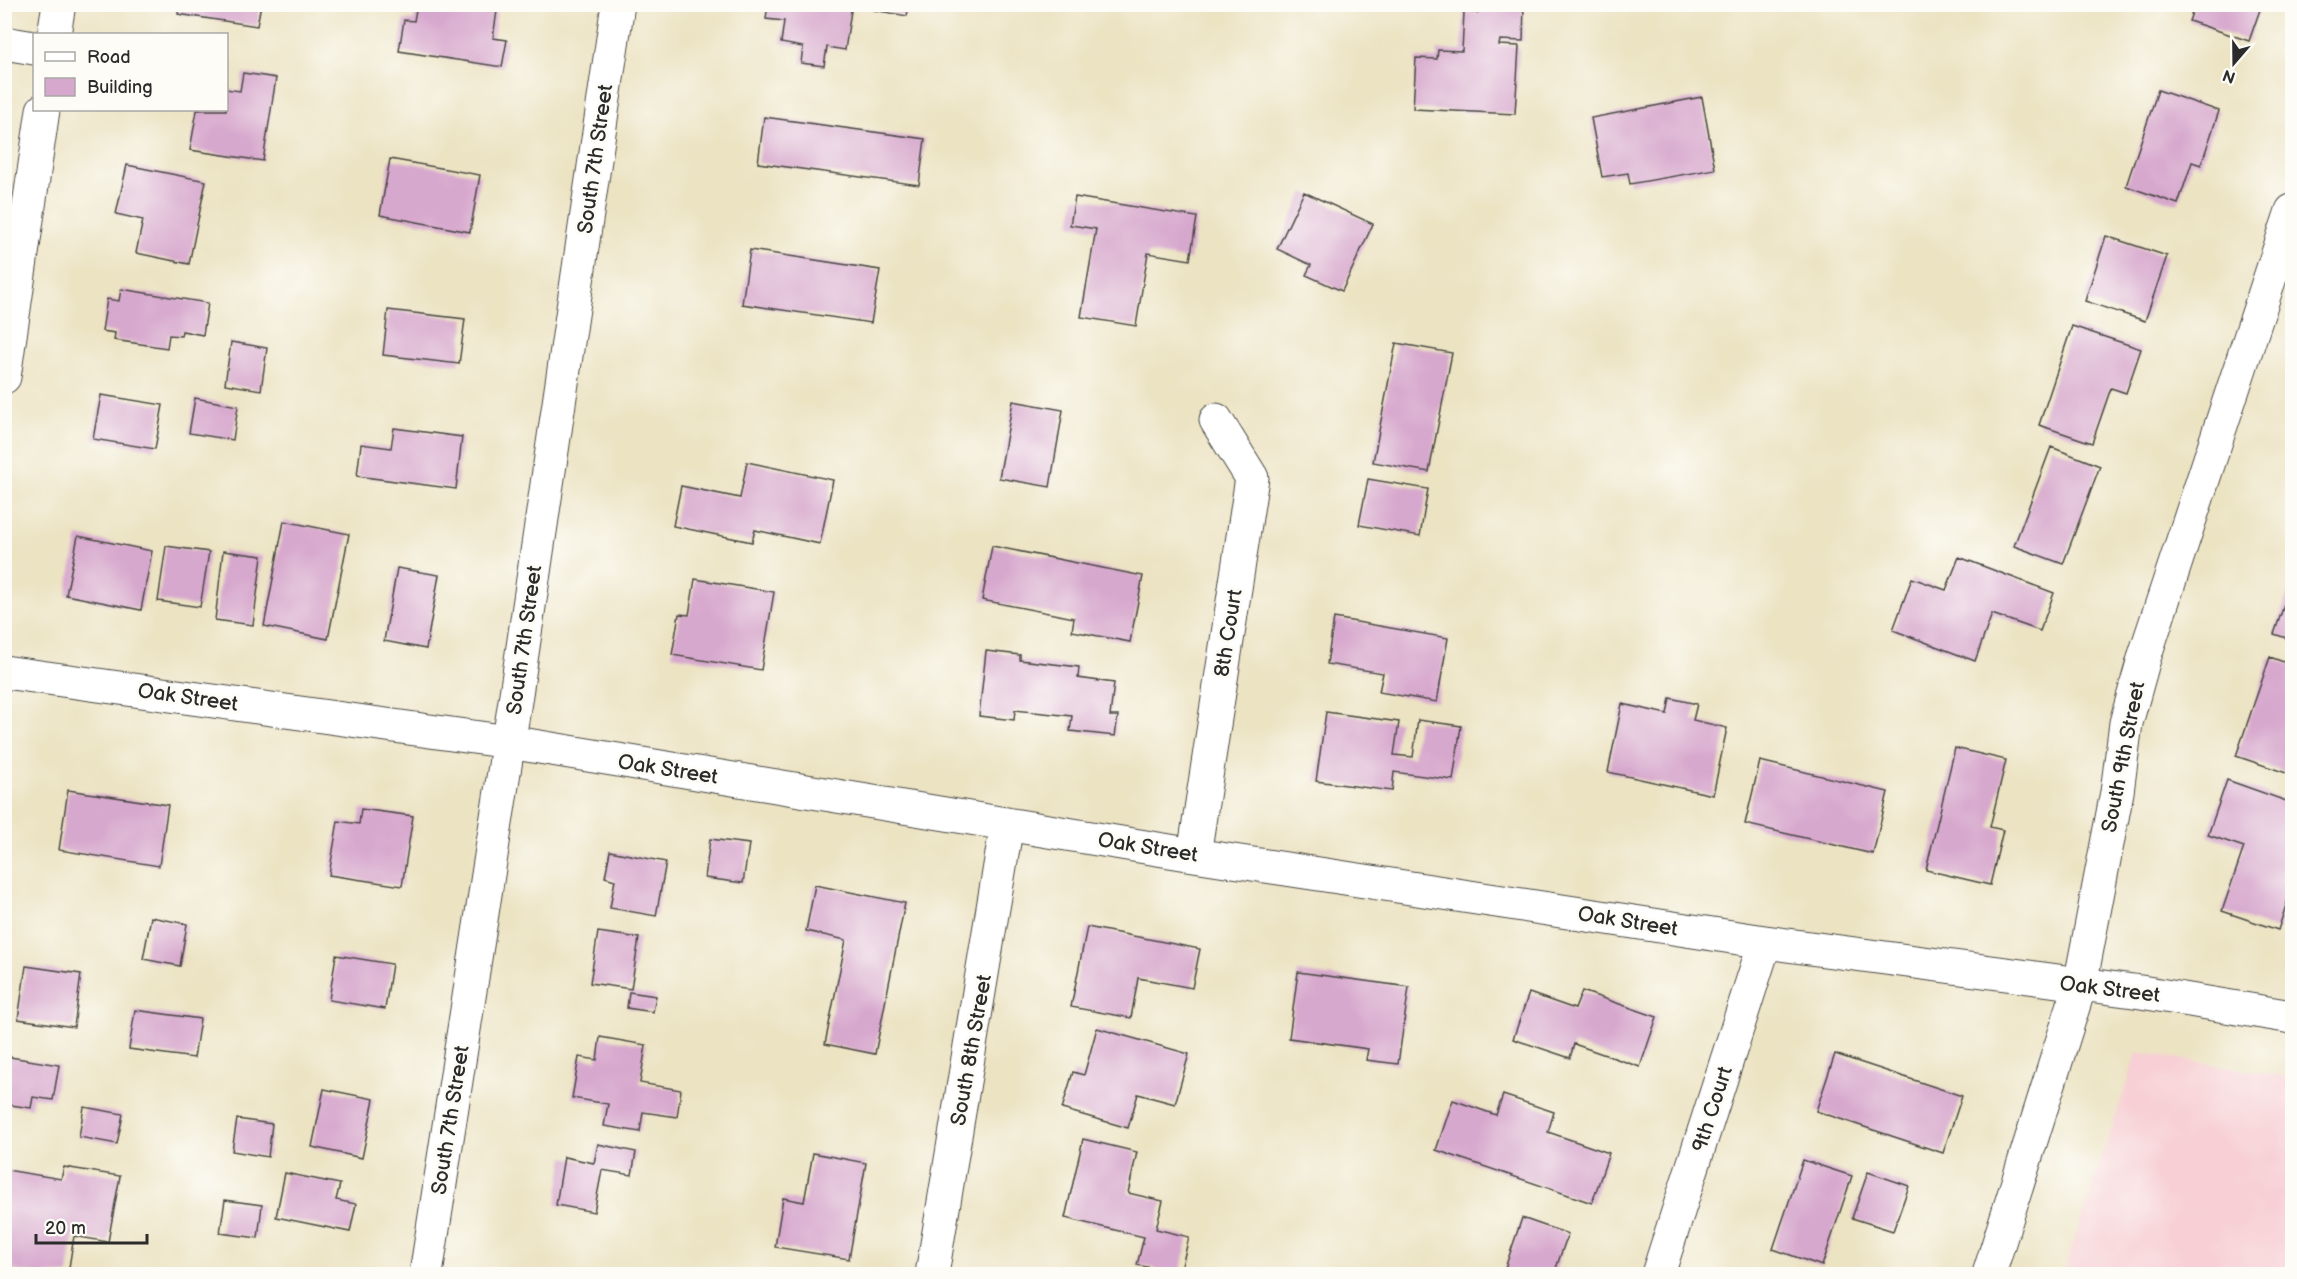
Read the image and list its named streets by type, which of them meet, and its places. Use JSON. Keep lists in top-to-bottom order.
{
  "streets": {
    "street": [
      "South 7th Street",
      "8th Court",
      "Oak Street",
      "South 9th Street",
      "South 8th Street",
      "9th Court"
    ]
  },
  "crossings": [
    ["South 7th Street", "Oak Street"],
    ["8th Court", "Oak Street"],
    ["Oak Street", "South 9th Street"],
    ["Oak Street", "South 8th Street"],
    ["Oak Street", "9th Court"]
  ],
  "legend": ["Road", "Building"],
  "scale_bar": "20 m",
  "north": "bottom"
}
